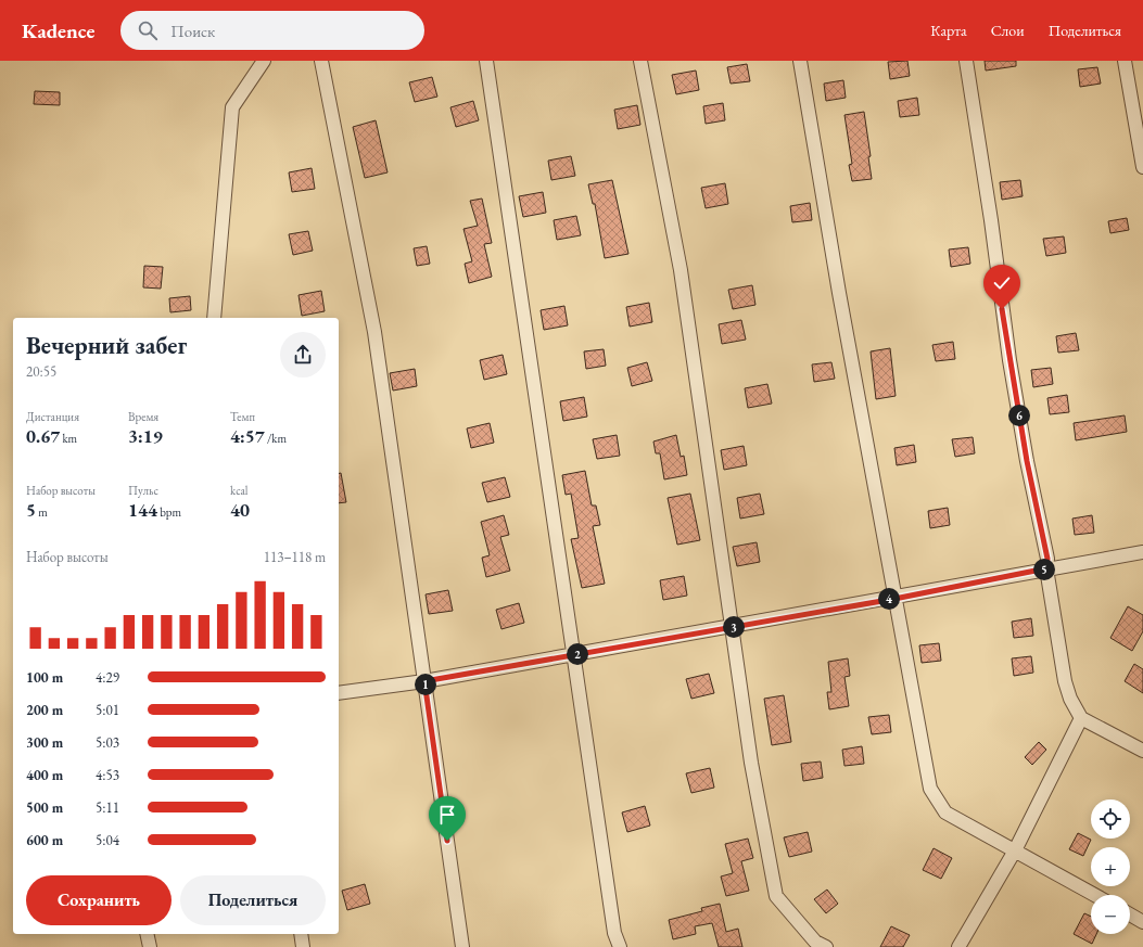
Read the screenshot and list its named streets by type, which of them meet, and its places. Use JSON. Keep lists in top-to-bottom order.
{
  "page": {
    "header": "Kadence",
    "search": "Поиск",
    "nav": ["Карта", "Слои", "Поделиться"],
    "heading": ["Вечерний забег", "20:55"],
    "stats": [
      ["Дистанция", "0.67 km"],
      ["Время", "3:19"],
      ["Темп", "4:57 /km"],
      ["Набор высоты", "5 m"],
      ["Пульс", "144 bpm"],
      ["kcal", "40"]
    ],
    "pins": [
      "6",
      "5",
      "4",
      "3",
      "2",
      "1"
    ],
    "chart": ["Набор высоты", "113–118 m"],
    "list": [
      {
        "name": "100 m",
        "note": "4:29"
      },
      {
        "name": "200 m",
        "note": "5:01"
      },
      {
        "name": "300 m",
        "note": "5:03"
      },
      {
        "name": "400 m",
        "note": "4:53"
      },
      {
        "name": "500 m",
        "note": "5:11"
      },
      {
        "name": "600 m",
        "note": "5:04"
      }
    ],
    "map_buttons": ["+", "−"],
    "buttons": ["Сохранить", "Поделиться"]
  }
}
